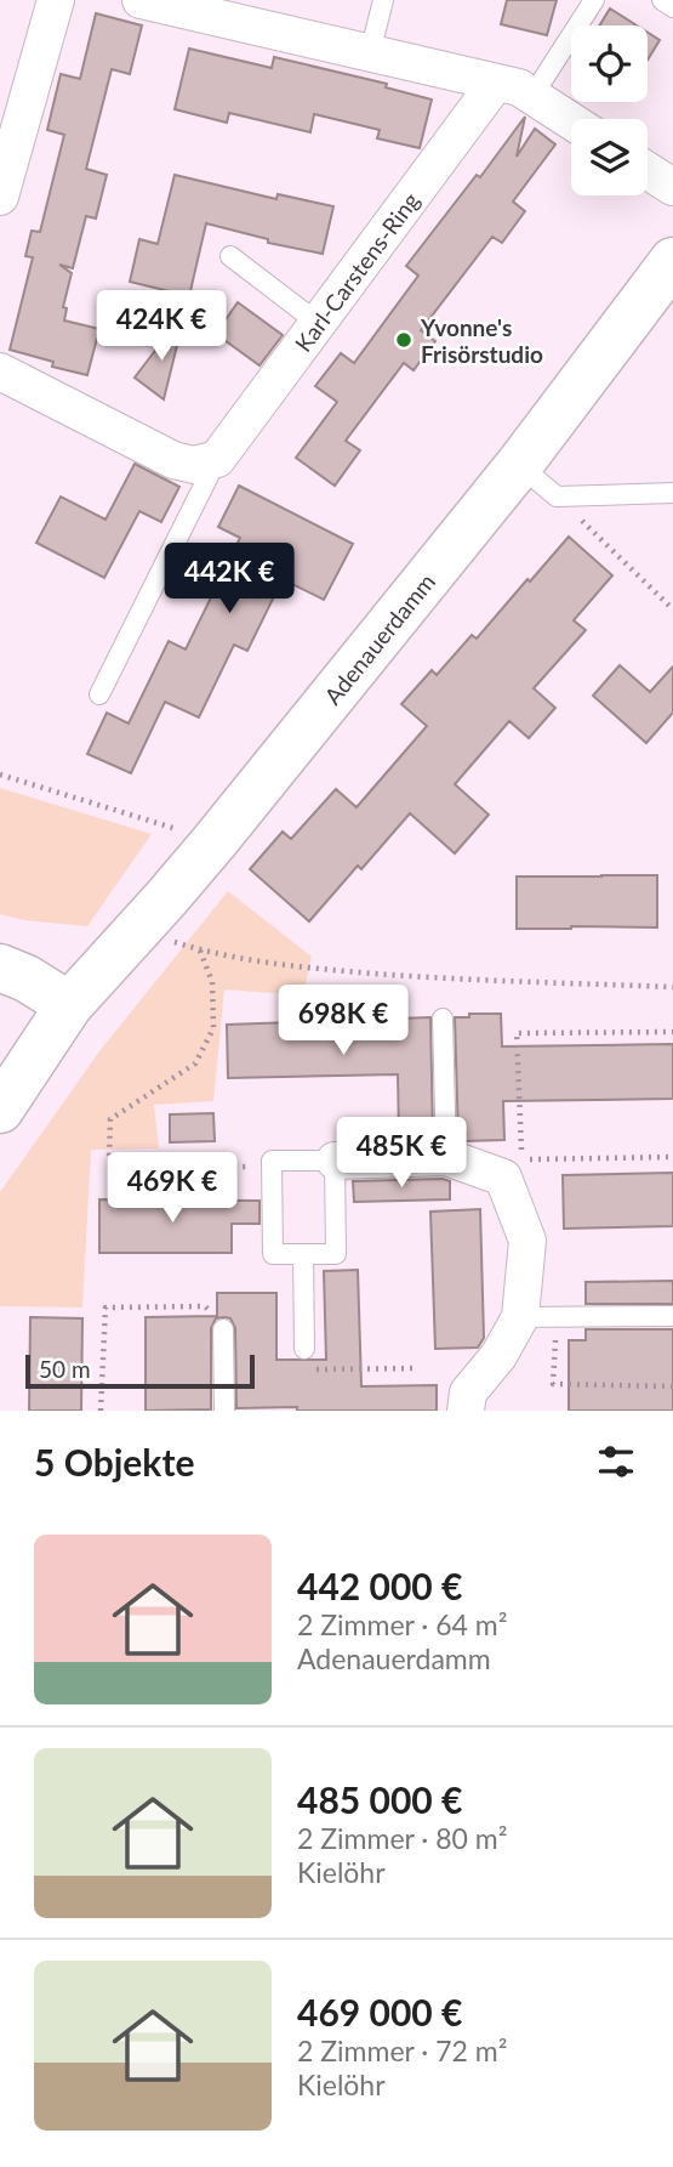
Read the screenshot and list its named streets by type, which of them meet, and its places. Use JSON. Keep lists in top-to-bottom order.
{
  "streets": {
    "street": ["Karl-Carstens-Ring", "Adenauerdamm"]
  },
  "places": ["Yvonne's Frisörstudio"],
  "scale_bar": "50 m",
  "page": {
    "price": [
      "424K €",
      "442K €",
      "698K €",
      "485K €",
      "469K €"
    ],
    "scale": "50 m",
    "heading": "5 Objekte",
    "list": [
      {
        "name": "442 000 €",
        "note": "2 Zimmer · 64 m² · Adenauerdamm"
      },
      {
        "name": "485 000 €",
        "note": "2 Zimmer · 80 m² · Kielöhr"
      },
      {
        "name": "469 000 €",
        "note": "2 Zimmer · 72 m² · Kielöhr"
      }
    ]
  }
}
